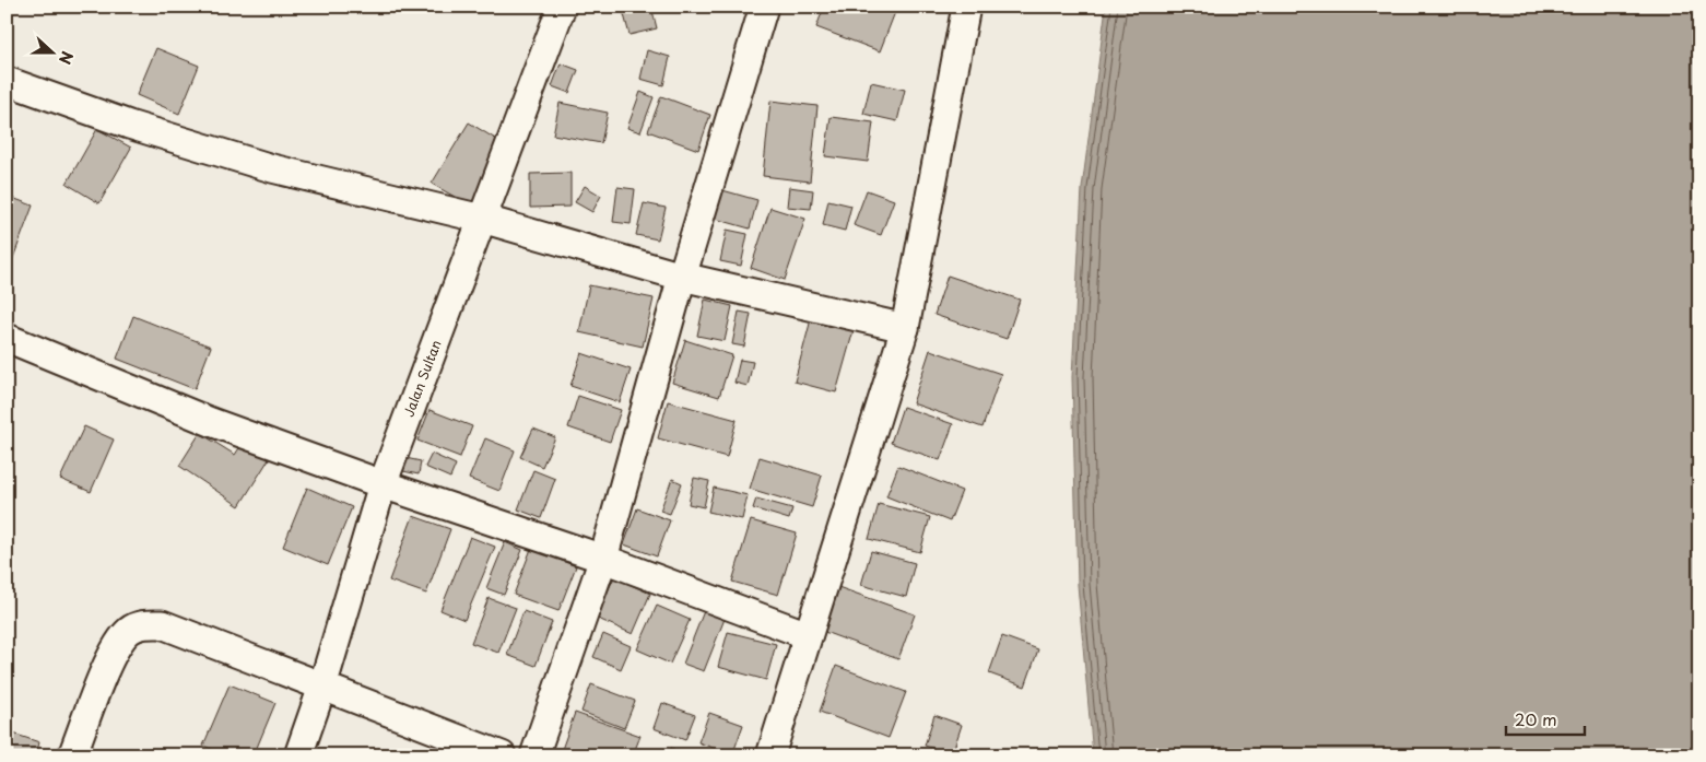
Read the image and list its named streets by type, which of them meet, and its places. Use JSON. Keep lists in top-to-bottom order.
{
  "streets": {
    "street": ["Jalan Sultan"]
  },
  "scale_bar": "20 m",
  "north": "right"
}
